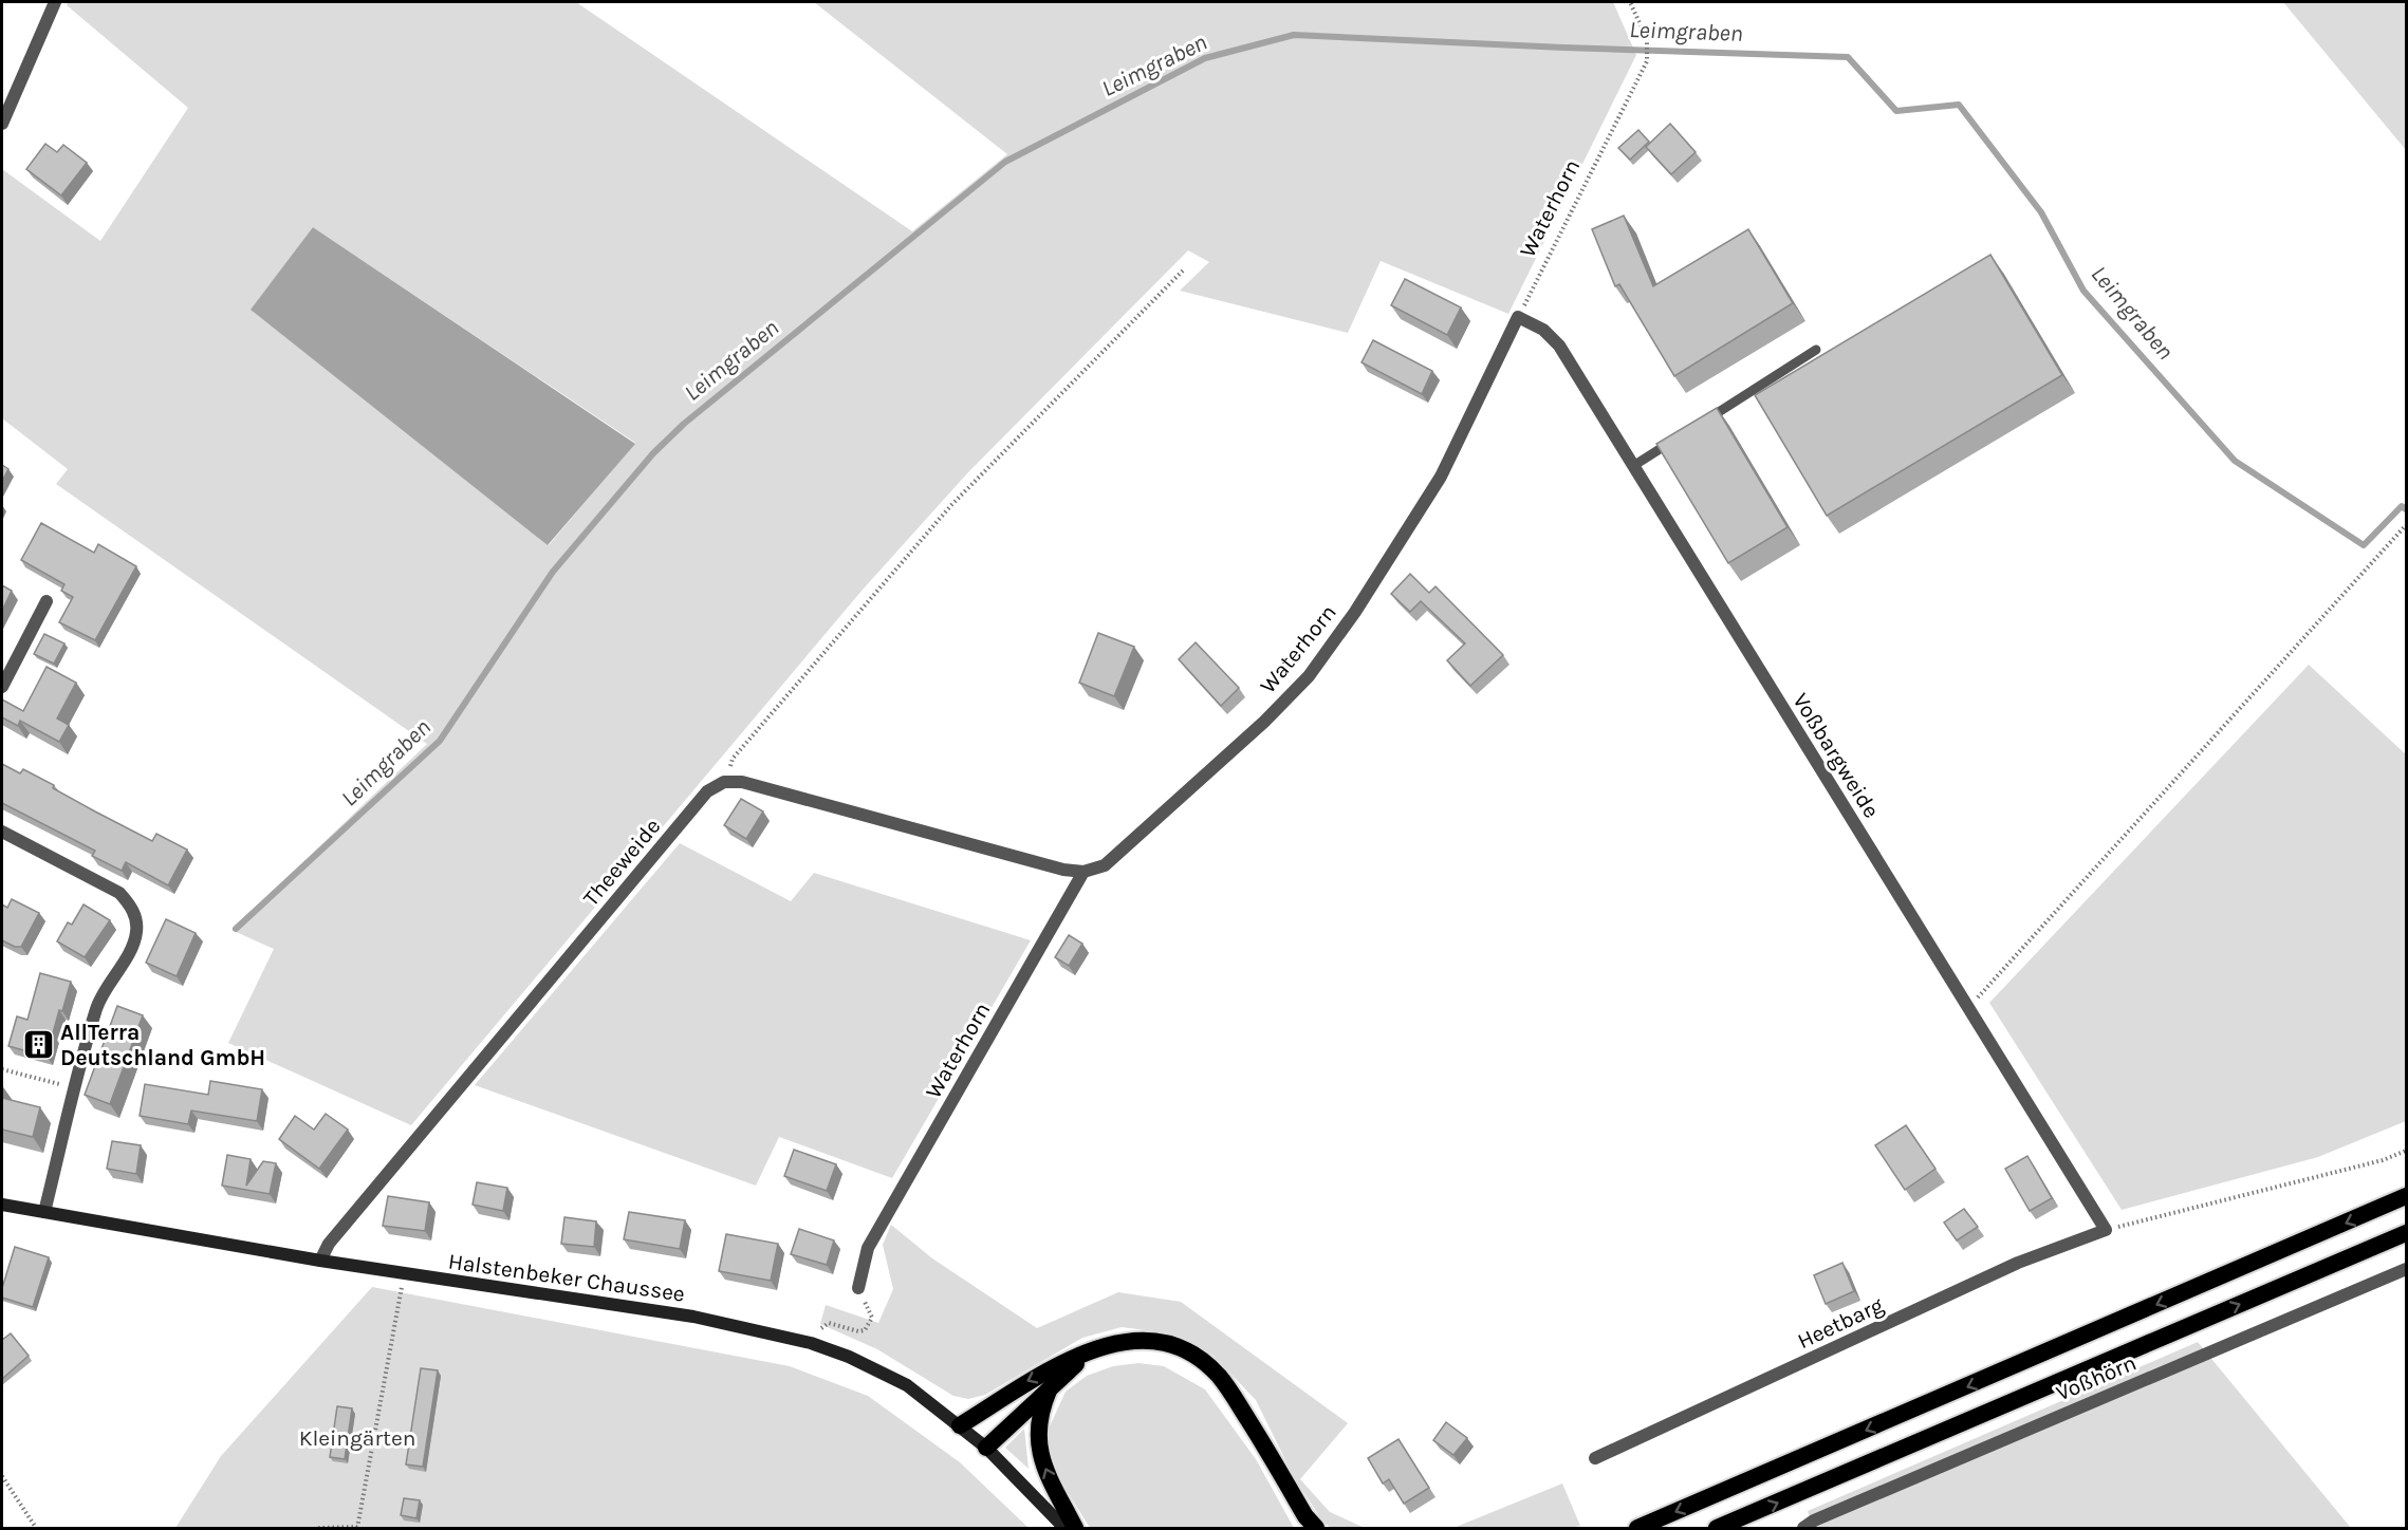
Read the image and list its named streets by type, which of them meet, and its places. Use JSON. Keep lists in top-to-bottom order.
{
  "streets": {
    "main road": ["Halstenbeker Chaussee"],
    "street": [
      "Waterhorn",
      "Voßbargweide",
      "Theeweide",
      "Heetbarg",
      "Voßhörn"
    ]
  },
  "crossings": [
    ["Waterhorn", "Voßbargweide"],
    ["Voßbargweide", "Heetbarg"],
    ["Theeweide", "Halstenbeker Chaussee"]
  ],
  "water": ["Leimgraben"],
  "parks": ["Kleingärten"],
  "places": {
    "building": ["AllTerra Deutschland GmbH"]
  }
}
